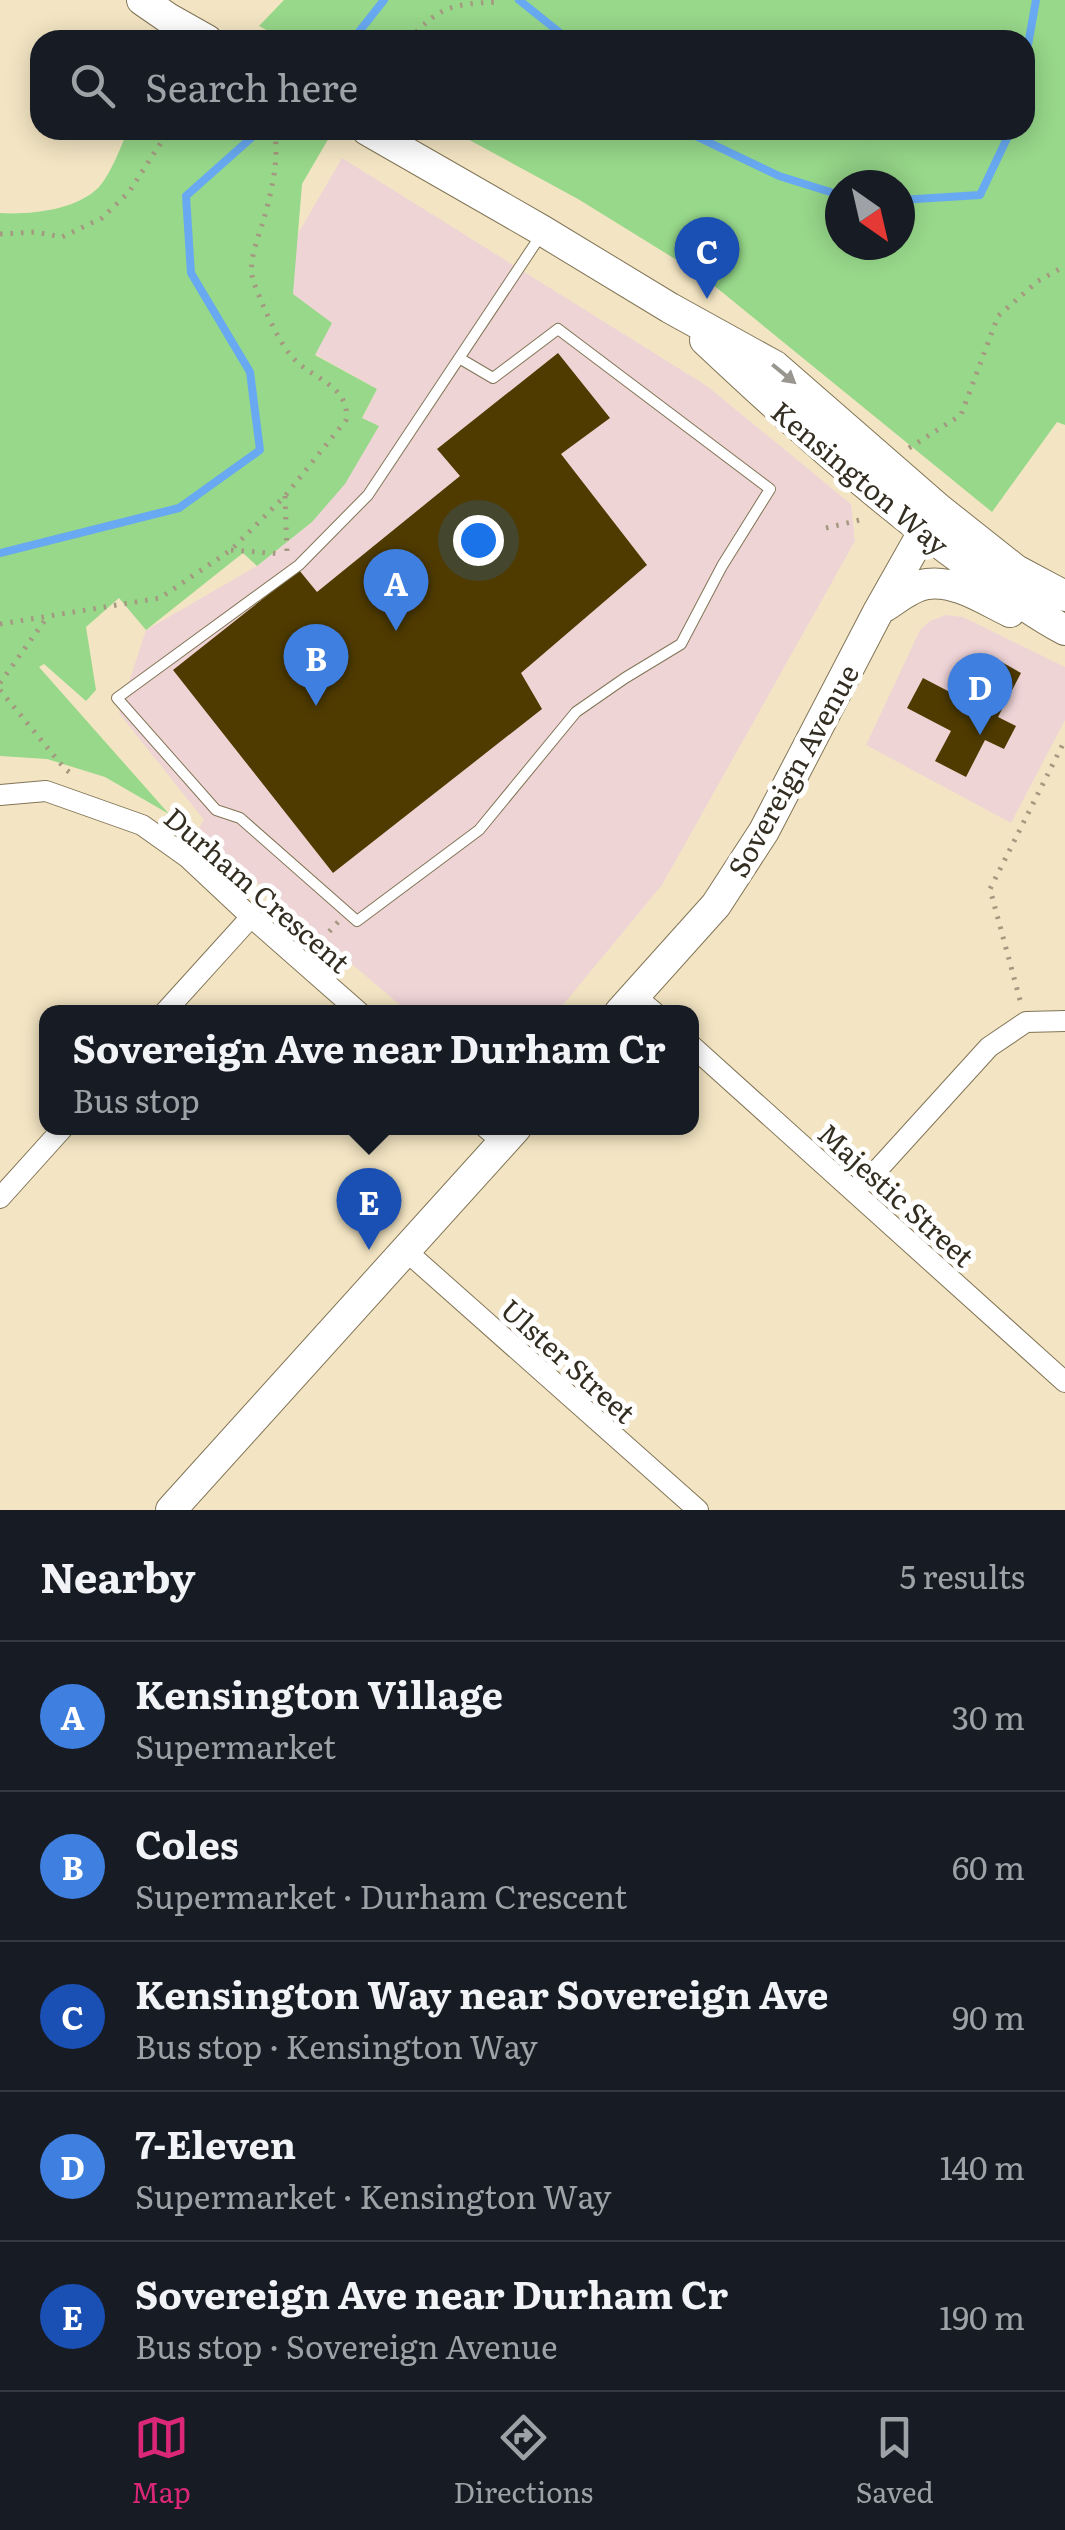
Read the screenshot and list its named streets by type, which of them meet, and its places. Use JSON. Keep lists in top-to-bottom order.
{
  "streets": {
    "street": [
      "Kensington Way",
      "Sovereign Avenue",
      "Durham Crescent",
      "Majestic Street",
      "Ulster Street"
    ]
  },
  "crossings": [
    ["Kensington Way", "Sovereign Avenue"]
  ],
  "north": "bottom right",
  "page": {
    "search": "Search here",
    "pins": [
      "C",
      "A",
      "B",
      "D",
      "E"
    ],
    "popup": ["Sovereign Ave near Durham Cr", "Bus stop"],
    "heading": ["Nearby", "5 results"],
    "list": [
      {
        "mark": "A",
        "name": "Kensington Village",
        "note": "Supermarket",
        "value": "30 m"
      },
      {
        "mark": "B",
        "name": "Coles",
        "note": "Supermarket · Durham Crescent",
        "value": "60 m"
      },
      {
        "mark": "C",
        "name": "Kensington Way near Sovereign Ave",
        "note": "Bus stop · Kensington Way",
        "value": "90 m"
      },
      {
        "mark": "D",
        "name": "7-Eleven",
        "note": "Supermarket · Kensington Way",
        "value": "140 m"
      },
      {
        "mark": "E",
        "name": "Sovereign Ave near Durham Cr",
        "note": "Bus stop · Sovereign Avenue",
        "value": "190 m"
      }
    ],
    "nav": ["Map", "Directions", "Saved"]
  }
}
